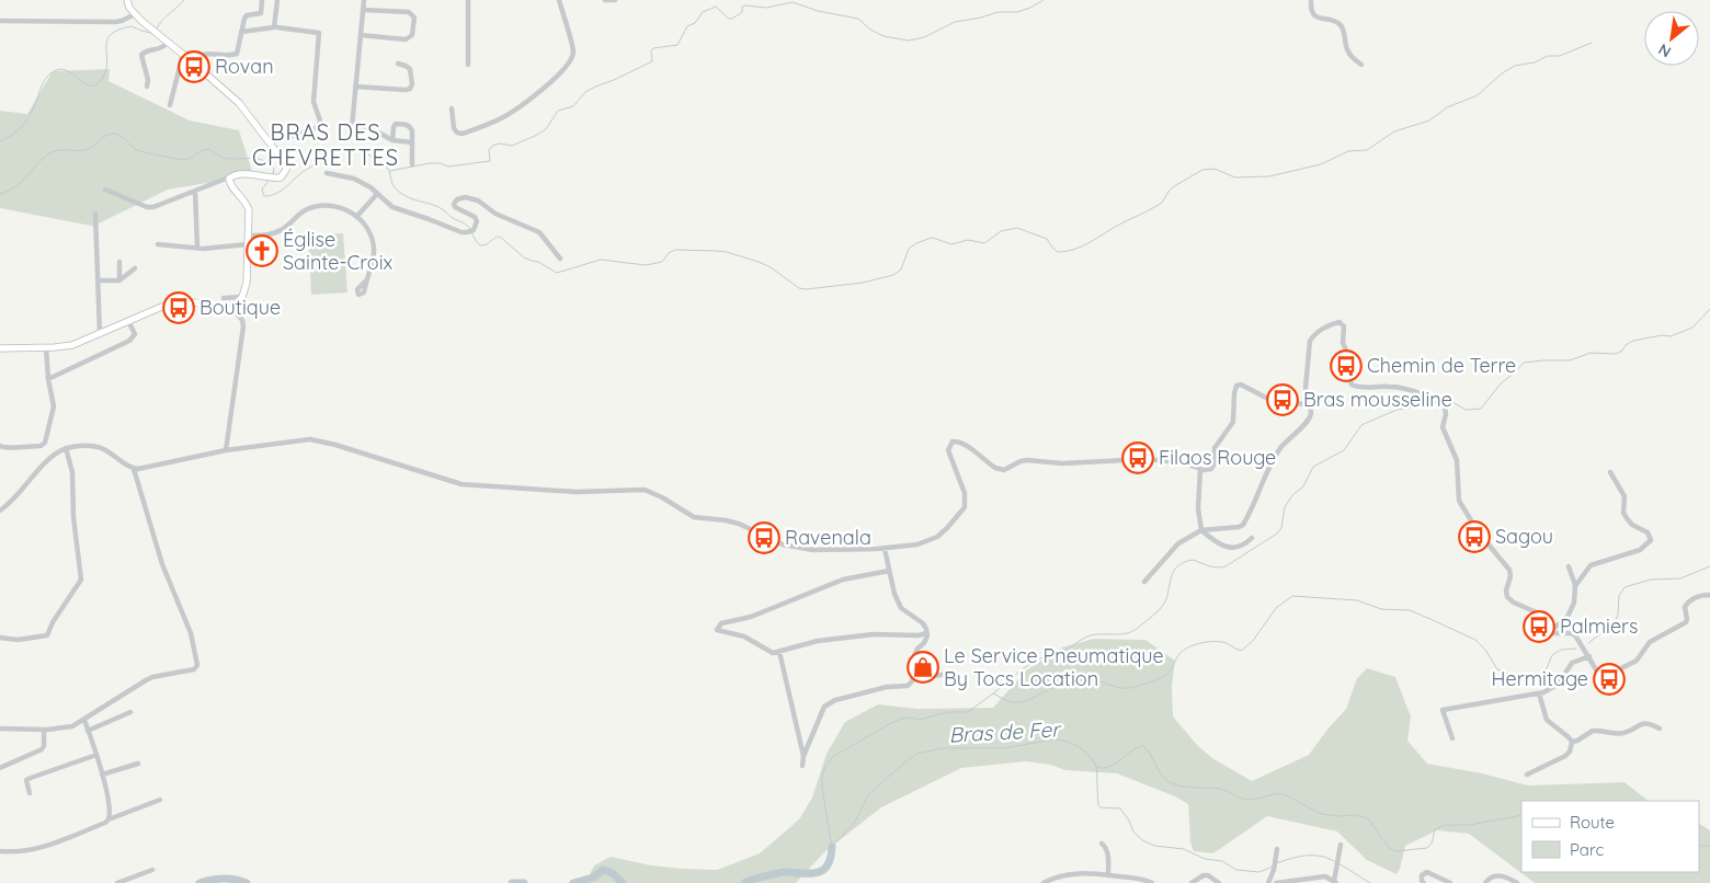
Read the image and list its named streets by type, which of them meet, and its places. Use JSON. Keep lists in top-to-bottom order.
{
  "districts": ["BRAS DES CHEVRETTES"],
  "water": ["Bras de Fer"],
  "places": {
    "bus stop": [
      "Rovan",
      "Boutique",
      "Chemin de Terre",
      "Bras mousseline",
      "Filaos Rouge",
      "Sagou",
      "Ravenala",
      "Palmiers",
      "Hermitage"
    ],
    "church": ["Église Sainte-Croix"],
    "shop": ["Le Service Pneumatique By Tocs Location"]
  },
  "legend": ["Route", "Parc"],
  "north": "bottom left"
}
